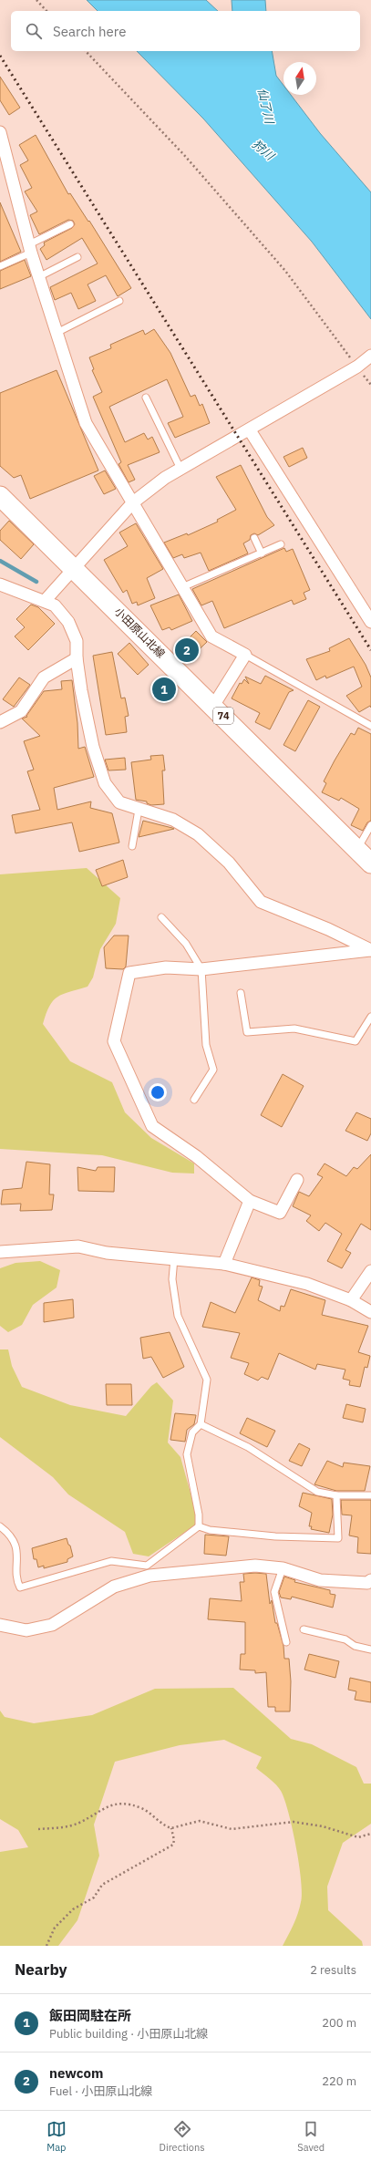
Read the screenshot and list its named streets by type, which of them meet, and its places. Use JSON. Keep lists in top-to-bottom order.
{
  "streets": {
    "main road": ["小田原山北線", "74"]
  },
  "water": ["仙了川", "狩川"],
  "north": "top",
  "page": {
    "search": "Search here",
    "pins": ["2", "1"],
    "heading": ["Nearby", "2 results"],
    "list": [
      {
        "mark": "1",
        "name": "飯田岡駐在所",
        "note": "Public building · 小田原山北線",
        "value": "200 m"
      },
      {
        "mark": "2",
        "name": "newcom",
        "note": "Fuel · 小田原山北線",
        "value": "220 m"
      }
    ],
    "nav": ["Map", "Directions", "Saved"]
  }
}
